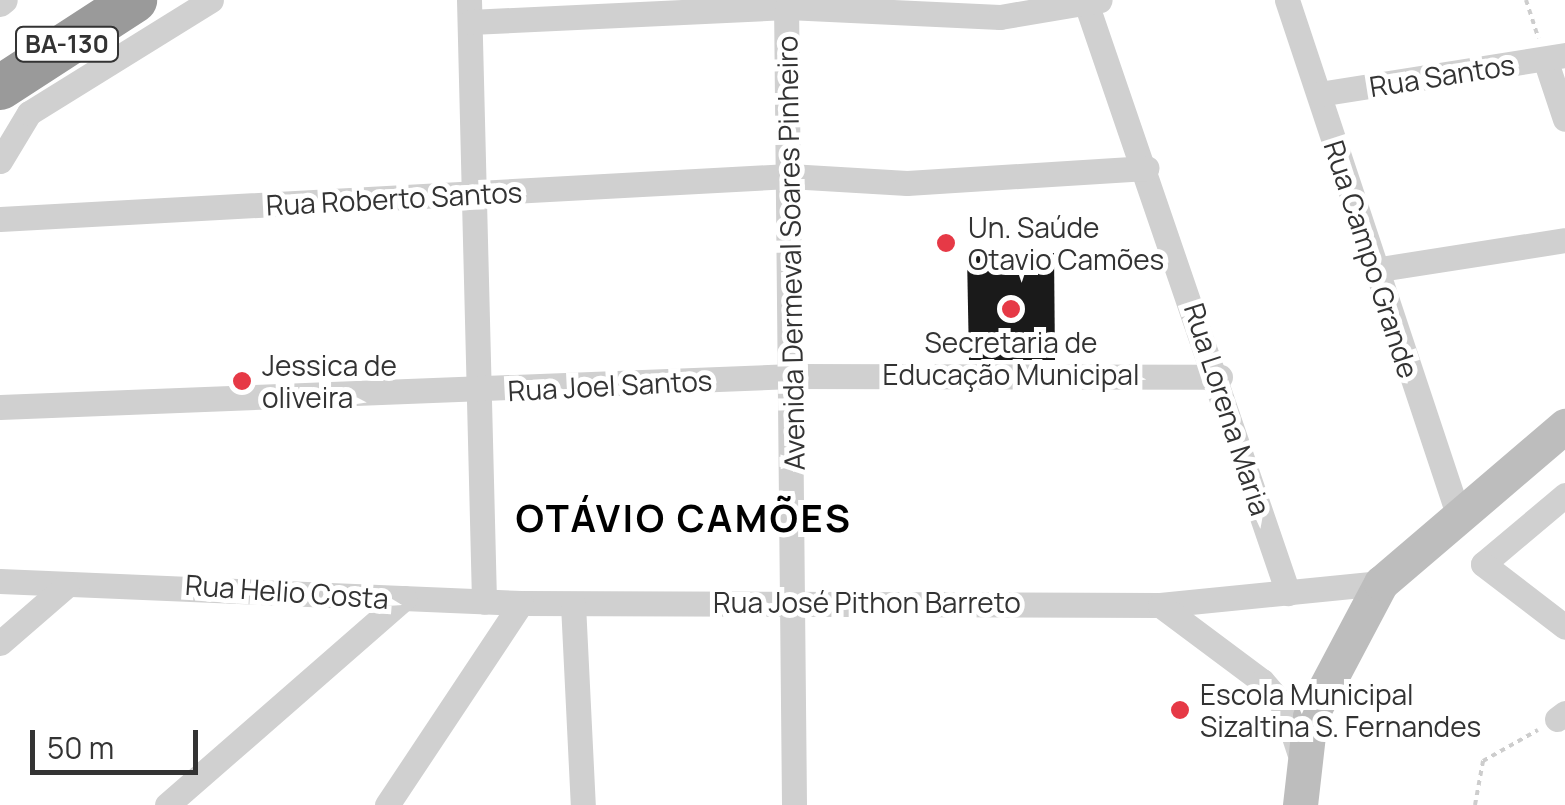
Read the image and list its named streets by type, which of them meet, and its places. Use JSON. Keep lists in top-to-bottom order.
{
  "streets": {
    "highway": ["BA-130"],
    "street": [
      "Rua Santos",
      "Rua Roberto Santos",
      "Avenida Dermeval Soares Pinheiro",
      "Rua Campo Grande",
      "Rua Joel Santos",
      "Rua Lorena Maria",
      "Rua Helio Costa",
      "Rua José Pithon Barreto"
    ]
  },
  "crossings": [
    ["Rua Santos", "Rua Campo Grande"],
    ["Rua Roberto Santos", "Avenida Dermeval Soares Pinheiro"],
    ["Rua Roberto Santos", "Rua Lorena Maria"],
    ["Avenida Dermeval Soares Pinheiro", "Rua Joel Santos"],
    ["Avenida Dermeval Soares Pinheiro", "Rua José Pithon Barreto"],
    ["Rua Joel Santos", "Rua Lorena Maria"],
    ["Rua Lorena Maria", "Rua José Pithon Barreto"],
    ["Rua Helio Costa", "Rua José Pithon Barreto"]
  ],
  "districts": ["OTÁVIO CAMÕES"],
  "places": [
    "Un. Saúde Otavio Camões",
    "Secretaria de Educação Municipal",
    "Jessica de oliveira",
    "Escola Municipal Sizaltina S. Fernandes"
  ],
  "scale_bar": "50 m"
}
